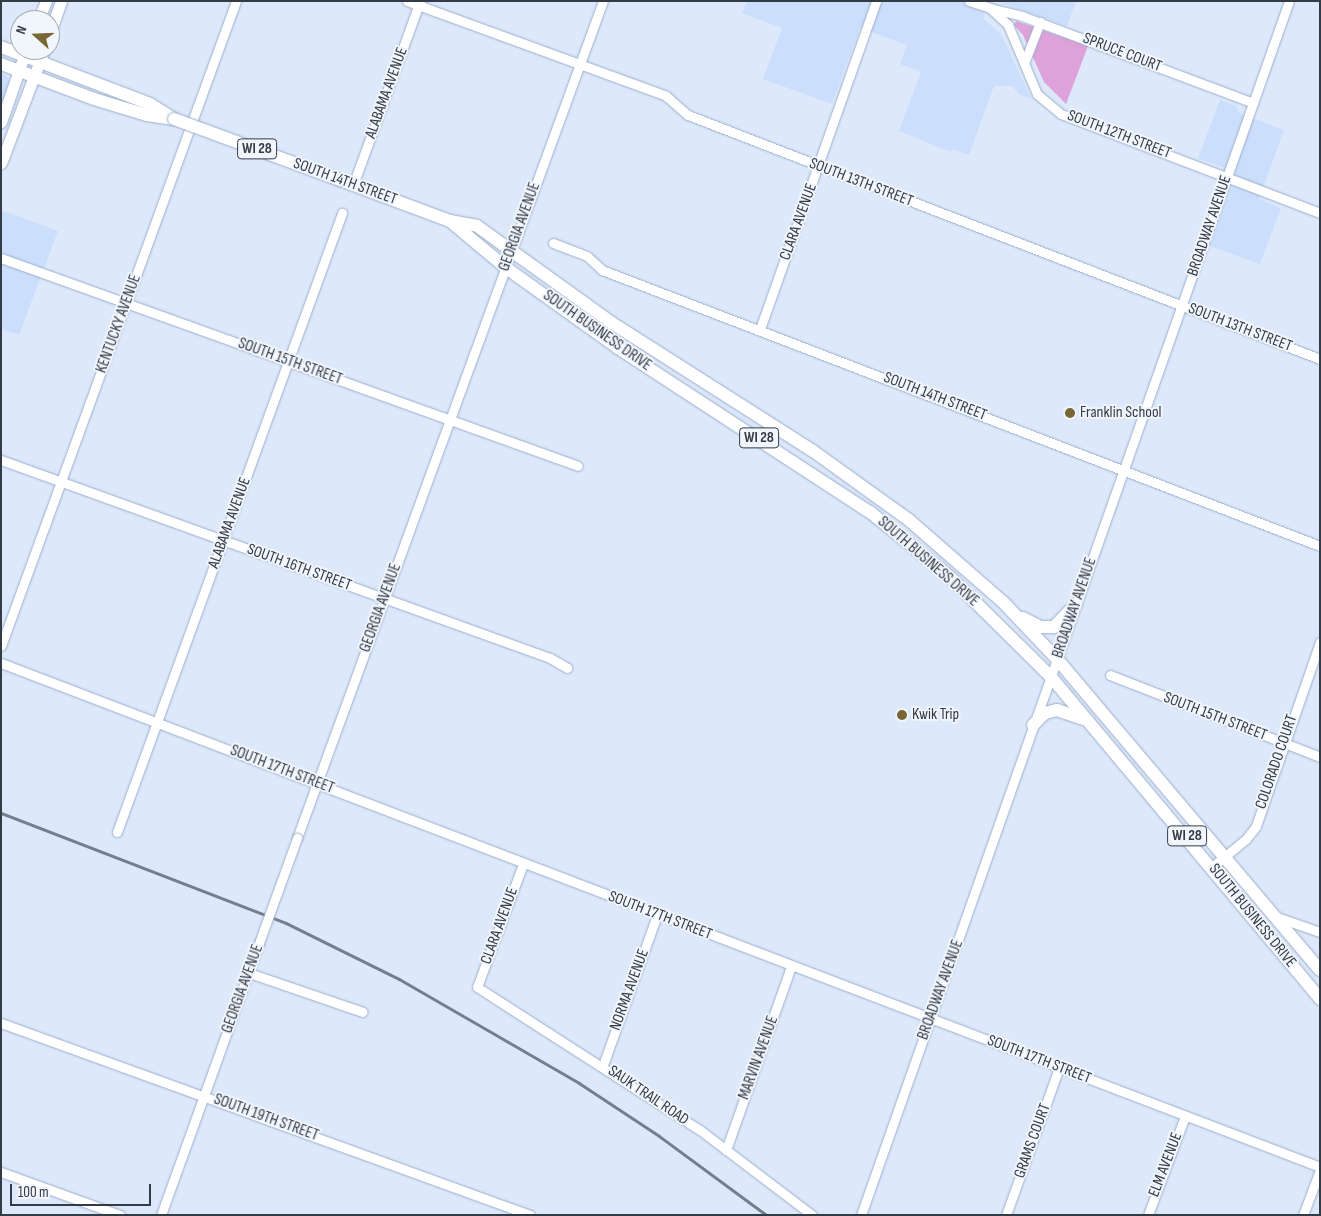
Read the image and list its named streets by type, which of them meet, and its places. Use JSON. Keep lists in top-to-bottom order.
{
  "streets": {
    "main road": ["WI 28", "SOUTH 14TH STREET", "SOUTH BUSINESS DRIVE"],
    "street": [
      "SPRUCE COURT",
      "ALABAMA AVENUE",
      "SOUTH 12TH STREET",
      "SOUTH 13TH STREET",
      "CLARA AVENUE",
      "BROADWAY AVENUE",
      "GEORGIA AVENUE",
      "KENTUCKY AVENUE",
      "SOUTH 15TH STREET",
      "SOUTH 16TH STREET",
      "COLORADO COURT",
      "SOUTH 17TH STREET",
      "NORMA AVENUE",
      "MARVIN AVENUE",
      "SAUK TRAIL ROAD",
      "SOUTH 19TH STREET",
      "GRAMS COURT",
      "ELM AVENUE"
    ]
  },
  "crossings": [
    ["SPRUCE COURT", "SOUTH 12TH STREET"],
    ["SPRUCE COURT", "BROADWAY AVENUE"],
    ["ALABAMA AVENUE", "SOUTH 14TH STREET"],
    ["ALABAMA AVENUE", "SOUTH 13TH STREET"],
    ["ALABAMA AVENUE", "SOUTH 15TH STREET"],
    ["ALABAMA AVENUE", "SOUTH 16TH STREET"],
    ["ALABAMA AVENUE", "SOUTH 17TH STREET"],
    ["SOUTH 12TH STREET", "BROADWAY AVENUE"],
    ["SOUTH 14TH STREET", "CLARA AVENUE"],
    ["SOUTH 14TH STREET", "BROADWAY AVENUE"],
    ["SOUTH 14TH STREET", "GEORGIA AVENUE"],
    ["SOUTH 14TH STREET", "SOUTH BUSINESS DRIVE"],
    ["SOUTH 13TH STREET", "CLARA AVENUE"],
    ["SOUTH 13TH STREET", "BROADWAY AVENUE"],
    ["SOUTH 13TH STREET", "GEORGIA AVENUE"],
    ["CLARA AVENUE", "SOUTH 17TH STREET"],
    ["CLARA AVENUE", "SAUK TRAIL ROAD"],
    ["BROADWAY AVENUE", "SOUTH BUSINESS DRIVE"],
    ["BROADWAY AVENUE", "SOUTH 17TH STREET"],
    ["GEORGIA AVENUE", "SOUTH BUSINESS DRIVE"],
    ["GEORGIA AVENUE", "SOUTH 15TH STREET"],
    ["GEORGIA AVENUE", "SOUTH 16TH STREET"],
    ["GEORGIA AVENUE", "SOUTH 17TH STREET"],
    ["GEORGIA AVENUE", "SOUTH 19TH STREET"],
    ["KENTUCKY AVENUE", "SOUTH 15TH STREET"],
    ["KENTUCKY AVENUE", "SOUTH 16TH STREET"],
    ["SOUTH BUSINESS DRIVE", "COLORADO COURT"],
    ["SOUTH 15TH STREET", "COLORADO COURT"],
    ["SOUTH 17TH STREET", "NORMA AVENUE"],
    ["SOUTH 17TH STREET", "MARVIN AVENUE"],
    ["SOUTH 17TH STREET", "GRAMS COURT"],
    ["SOUTH 17TH STREET", "ELM AVENUE"],
    ["NORMA AVENUE", "SAUK TRAIL ROAD"],
    ["MARVIN AVENUE", "SAUK TRAIL ROAD"]
  ],
  "places": ["Franklin School", "Kwik Trip"],
  "scale_bar": "100 m",
  "north": "left"
}
